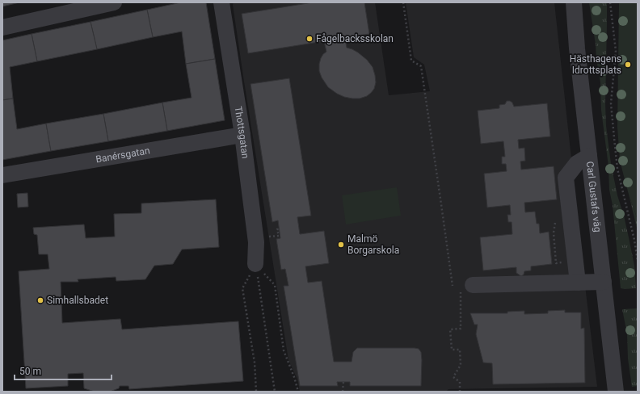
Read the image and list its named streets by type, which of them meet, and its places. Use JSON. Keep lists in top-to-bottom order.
{
  "streets": {
    "street": ["Thottsgatan", "Banérsgatan", "Carl Gustafs väg"]
  },
  "crossings": [
    ["Thottsgatan", "Banérsgatan"]
  ],
  "places": [
    "Fågelbacksskolan",
    "Hästhagens Idrottsplats",
    "Malmö Borgarskola",
    "Simhallsbadet"
  ],
  "scale_bar": "50 m"
}
